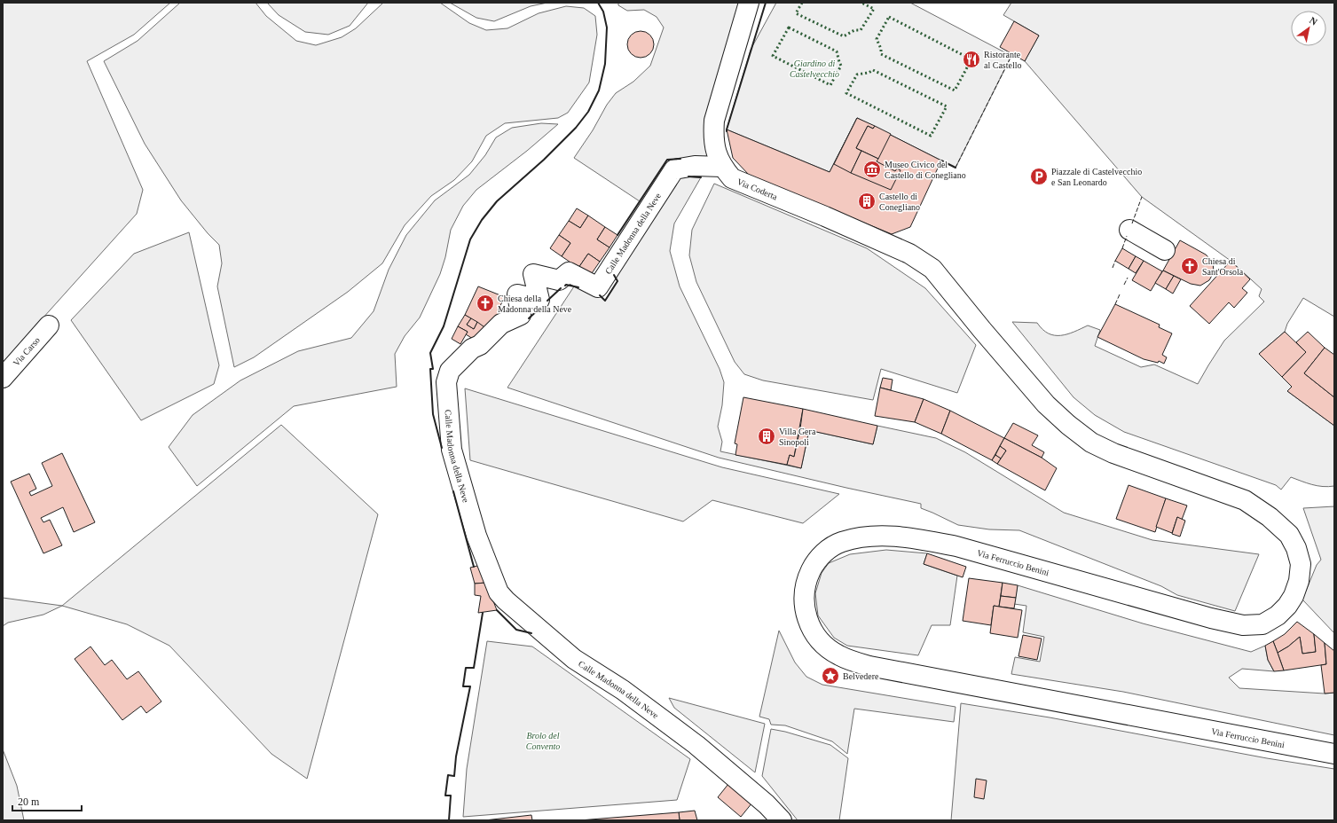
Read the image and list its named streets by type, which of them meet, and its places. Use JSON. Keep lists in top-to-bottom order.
{
  "streets": {
    "street": [
      "Via Coderta",
      "Calle Madonna della Neve",
      "Via Carso",
      "Via Ferruccio Benini"
    ]
  },
  "crossings": [
    ["Via Coderta", "Calle Madonna della Neve"],
    ["Via Coderta", "Via Ferruccio Benini"]
  ],
  "parks": ["Giardino di Castelvecchio", "Brolo del Convento"],
  "places": {
    "restaurant": ["Ristorante al Castello"],
    "museum": ["Museo Civico del Castello di Conegliano"],
    "parking": ["Piazzale di Castelvecchio e San Leonardo"],
    "building": ["Castello di Conegliano", "Villa Gera Sinopoli"],
    "church": ["Chiesa di Sant'Orsola", "Chiesa della Madonna della Neve"],
    "place": ["Belvedere"]
  },
  "scale_bar": "20 m",
  "north": "top right"
}
